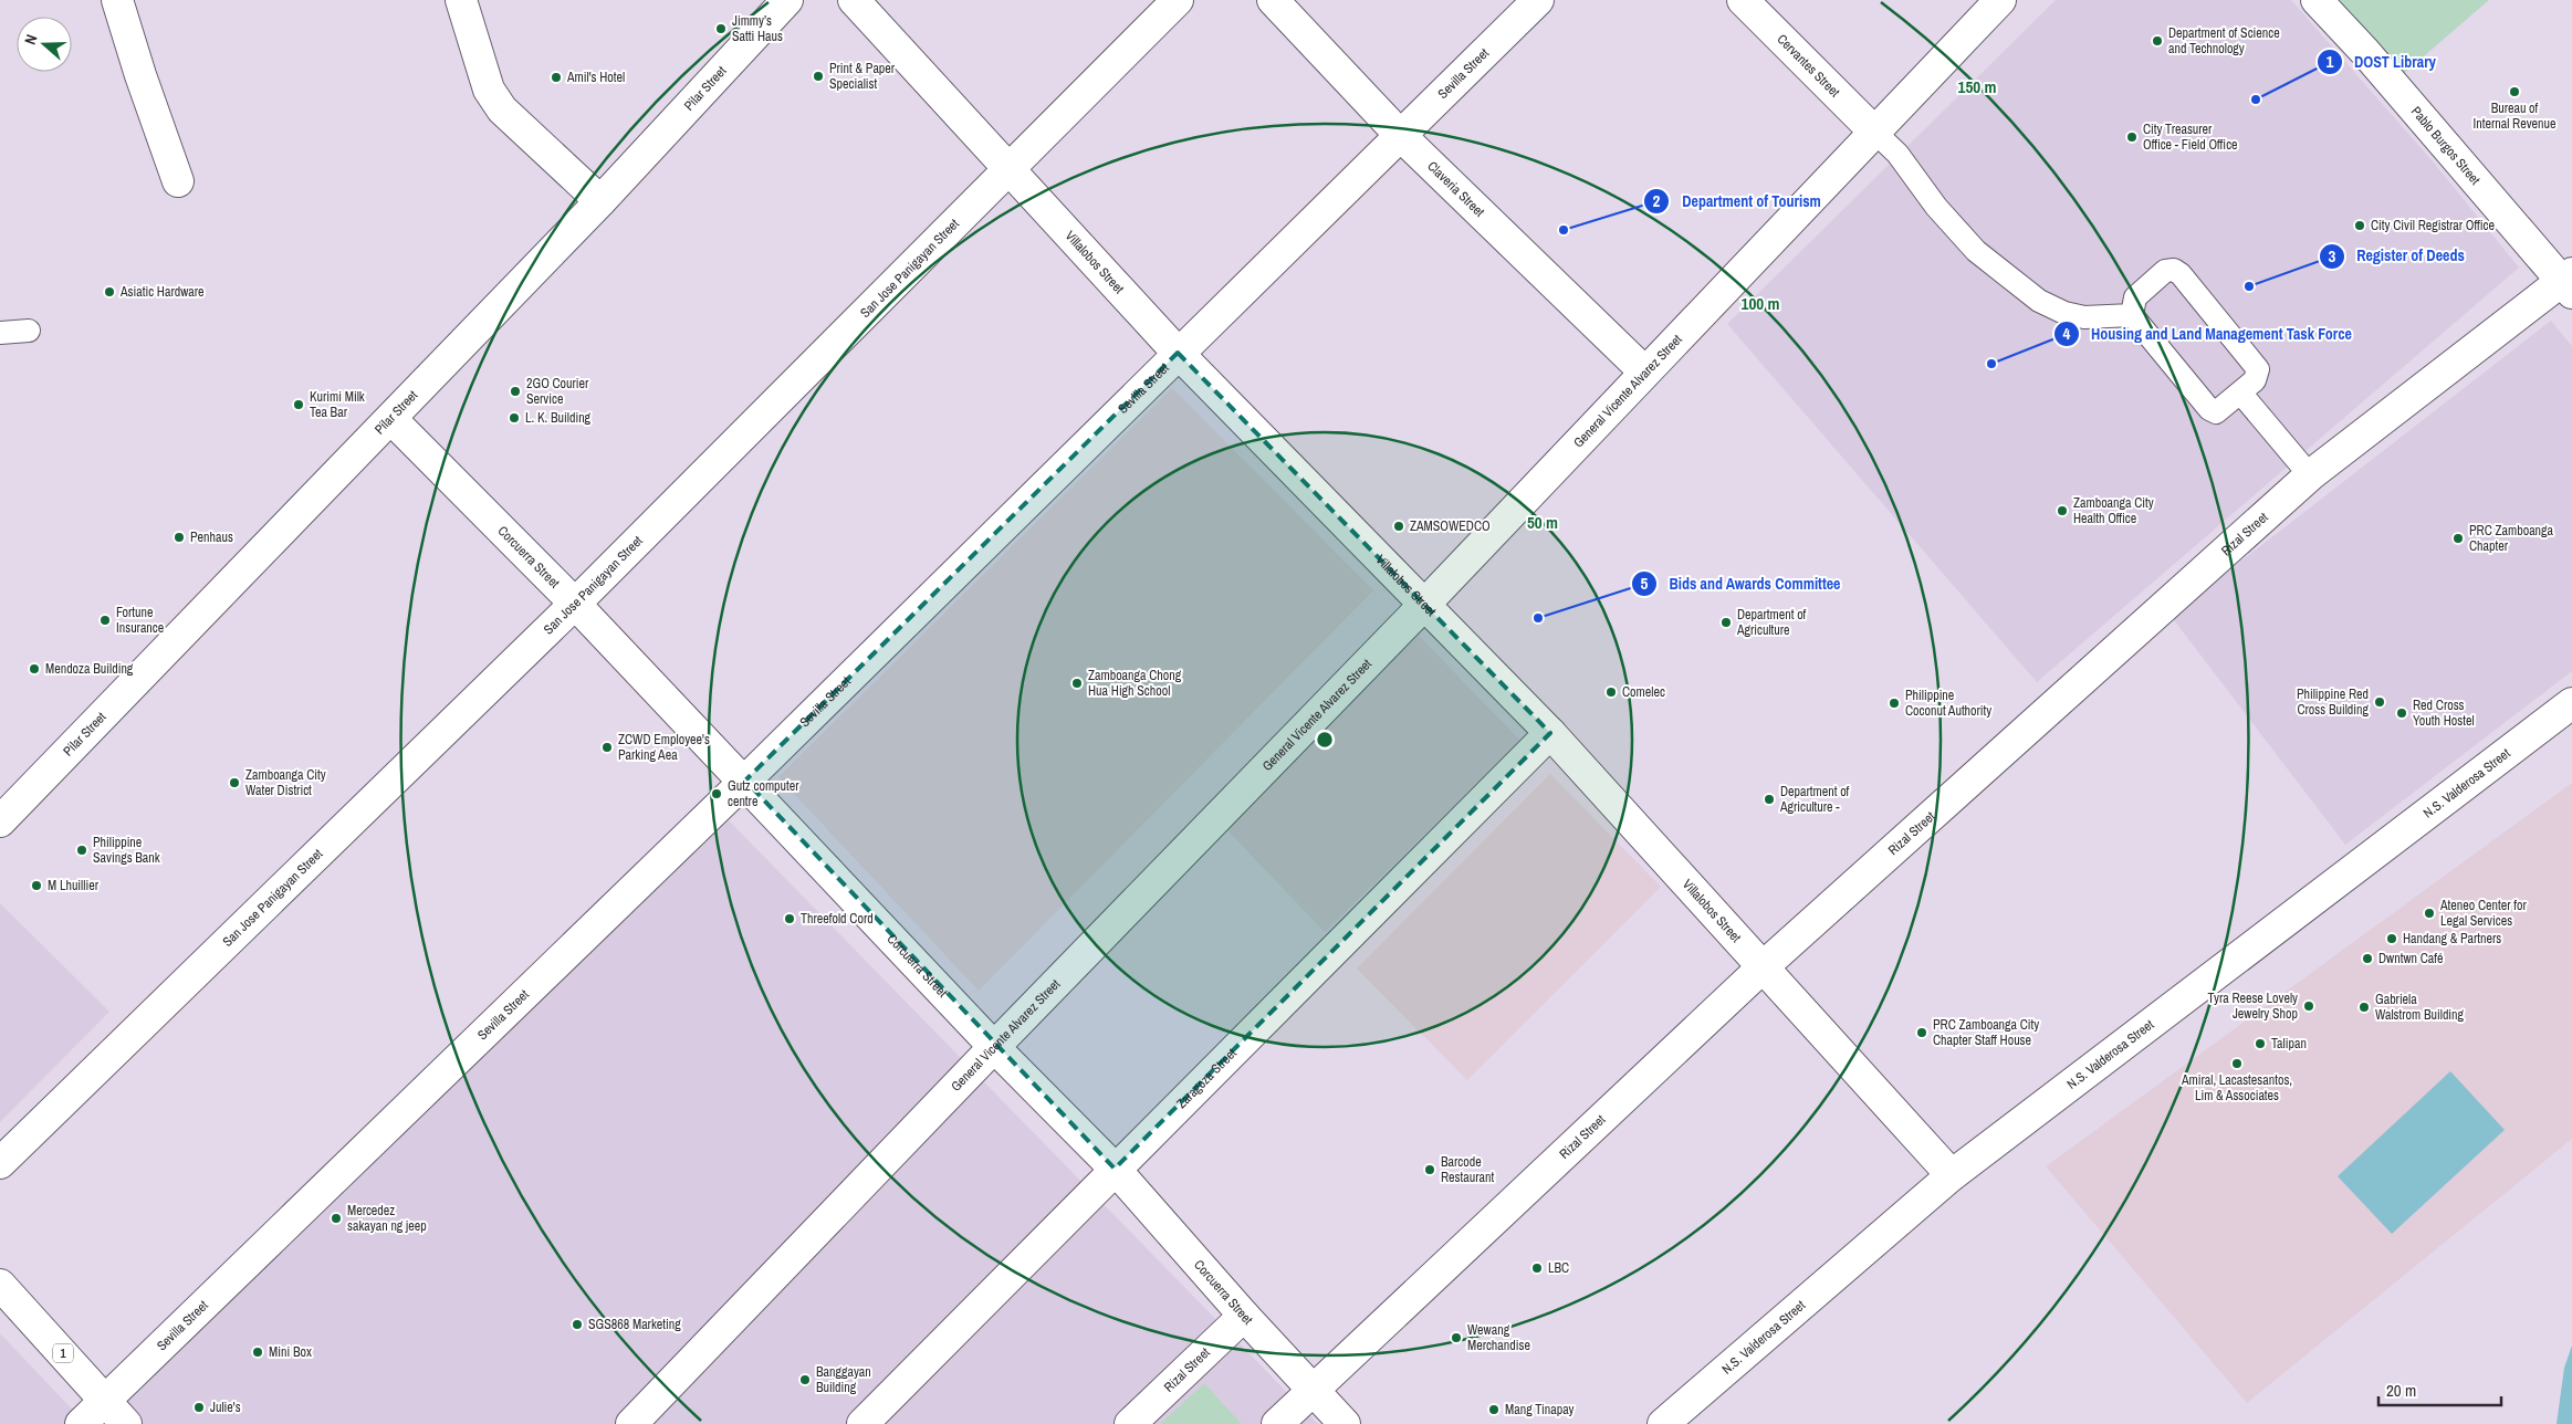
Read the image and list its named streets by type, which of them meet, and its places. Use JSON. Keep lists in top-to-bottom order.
{
  "streets": {
    "street": [
      "Cervantes Street",
      "Sevilla Street",
      "Pilar Street",
      "Pablo Burgos Street",
      "Claveria Street",
      "Villalobos Street",
      "San Jose Panigayan Street",
      "General Vicente Alvarez Street",
      "Rizal Street",
      "Corcuerra Street",
      "N.S. Valderosa Street",
      "Zaragoza Street",
      "1"
    ]
  },
  "crossings": [
    ["Cervantes Street", "General Vicente Alvarez Street"],
    ["Sevilla Street", "Claveria Street"],
    ["Sevilla Street", "Villalobos Street"],
    ["Sevilla Street", "Corcuerra Street"],
    ["Sevilla Street", "1"],
    ["Pilar Street", "Corcuerra Street"],
    ["Pablo Burgos Street", "Rizal Street"],
    ["Claveria Street", "General Vicente Alvarez Street"],
    ["Villalobos Street", "San Jose Panigayan Street"],
    ["Villalobos Street", "General Vicente Alvarez Street"],
    ["Villalobos Street", "Rizal Street"],
    ["Villalobos Street", "N.S. Valderosa Street"],
    ["Villalobos Street", "Zaragoza Street"],
    ["San Jose Panigayan Street", "Corcuerra Street"],
    ["General Vicente Alvarez Street", "Corcuerra Street"],
    ["Rizal Street", "Corcuerra Street"],
    ["Corcuerra Street", "Zaragoza Street"]
  ],
  "places": [
    "Jimmy’s Satti Haus",
    "Department of Science and Technology",
    "Print & Paper Specialist",
    "Amil's Hotel",
    "Bureau of Internal Revenue",
    "DOST Library",
    "City Treasurer Office - Field Office",
    "City Civil Registrar Office",
    "Department of Tourism",
    "Register of Deeds",
    "Asiatic Hardware",
    "Housing and Land Management Task Force",
    "2GO Courier Service",
    "Kurimi Milk Tea Bar",
    "L. K. Building",
    "Zamboanga City Health Office",
    "ZAMSOWEDCO",
    "Penhaus",
    "PRC Zamboanga Chapter",
    "Bids and Awards Committee",
    "Fortune Insurance",
    "Department of Agriculture",
    "Mendoza Building",
    "Zamboanga Chong Hua High School",
    "Comelec",
    "Philippine Red Cross Building",
    "Philippine Coconut Authority",
    "Red Cross Youth Hostel",
    "ZCWD Employee's Parking Aea",
    "Zamboanga City Water District",
    "Gutz computer centre",
    "Department of Agriculture -",
    "Philippine Savings Bank",
    "M Lhuillier",
    "Ateneo Center for Legal Services",
    "Threefold Cord",
    "Handang & Partners",
    "Dwntwn Café",
    "Tyra Reese Lovely Jewelry Shop",
    "Gabriela Walstrom Building",
    "PRC Zamboanga City Chapter Staff House",
    "Talipan",
    "Amiral, Lacastesantos, Lim & Associates",
    "Barcode Restaurant",
    "Mercedez sakayan ng jeep",
    "LBC",
    "SGS868 Marketing",
    "Wewang Merchandise",
    "Mini Box",
    "Banggayan Building",
    "Julie's",
    "Mang Tinapay"
  ],
  "scale_bar": "20 m",
  "north": "left",
  "rings": ["150 m", "100 m", "50 m"]
}
